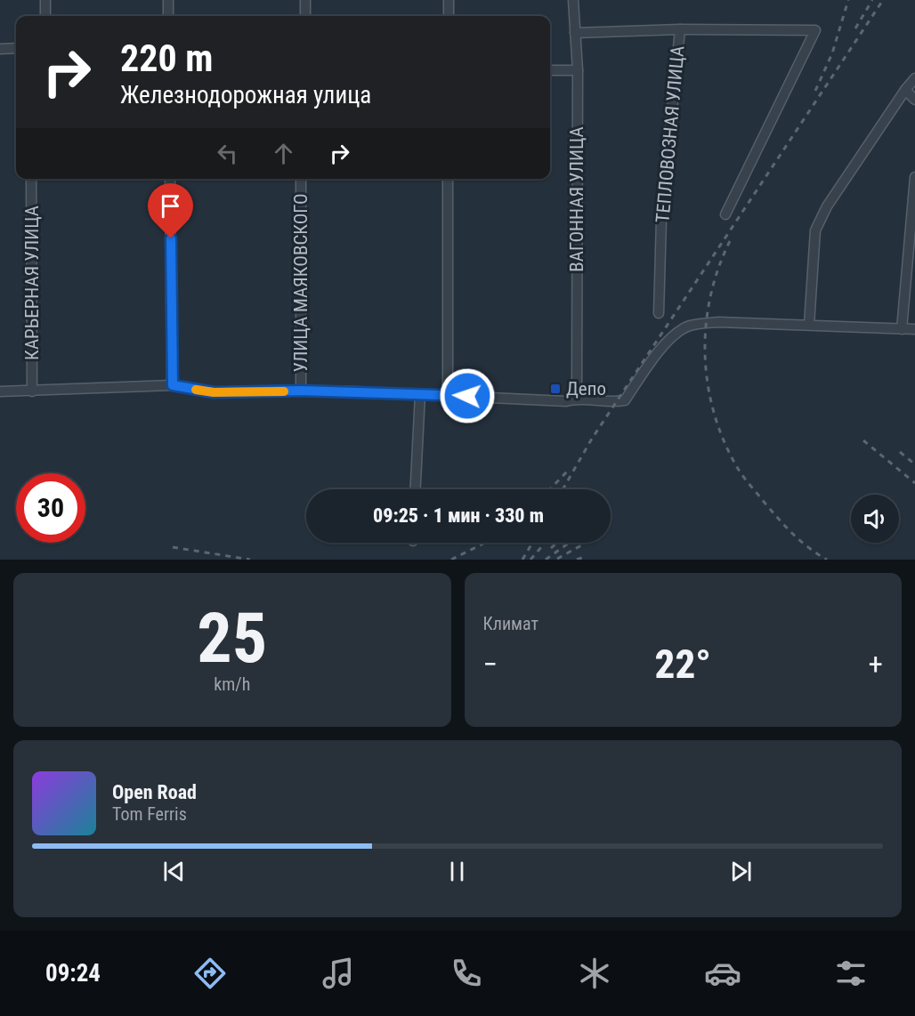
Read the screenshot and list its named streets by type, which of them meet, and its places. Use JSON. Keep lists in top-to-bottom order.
{
  "streets": {
    "street": [
      "ТЕПЛОВОЗНАЯ УЛИЦА",
      "ВАГОННАЯ УЛИЦА",
      "КАРЬЕРНАЯ УЛИЦА",
      "УЛИЦА МАЯКОВСКОГО"
    ]
  },
  "crossings": [
    ["ТЕПЛОВОЗНАЯ УЛИЦА", "ВАГОННАЯ УЛИЦА"]
  ],
  "places": {
    "transit": ["Депо"]
  },
  "page": {
    "turn": ["220 m", "Железнодорожная улица"],
    "limit": "30",
    "trip": "09:25 · 1 мин · 330 m",
    "tile": [
      ["25", "km/h"],
      "Климат"
    ],
    "heat": ["−", "22°", "+"],
    "song": ["Open Road", "Tom Ferris"],
    "tabs": "09:24"
  }
}
